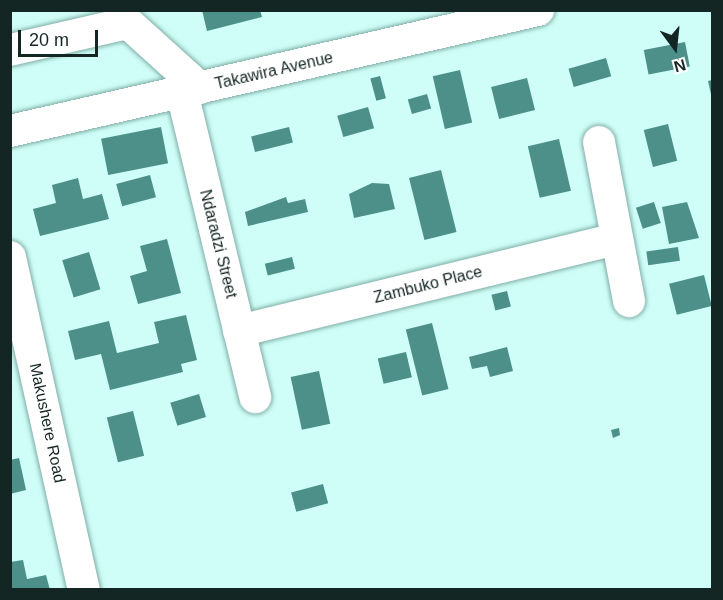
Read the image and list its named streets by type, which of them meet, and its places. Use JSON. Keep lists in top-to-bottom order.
{
  "streets": {
    "street": [
      "Takawira Avenue",
      "Ndaradzi Street",
      "Zambuko Place",
      "Makushere Road"
    ]
  },
  "crossings": [
    ["Takawira Avenue", "Ndaradzi Street"],
    ["Ndaradzi Street", "Zambuko Place"]
  ],
  "scale_bar": "20 m",
  "north": "bottom"
}
